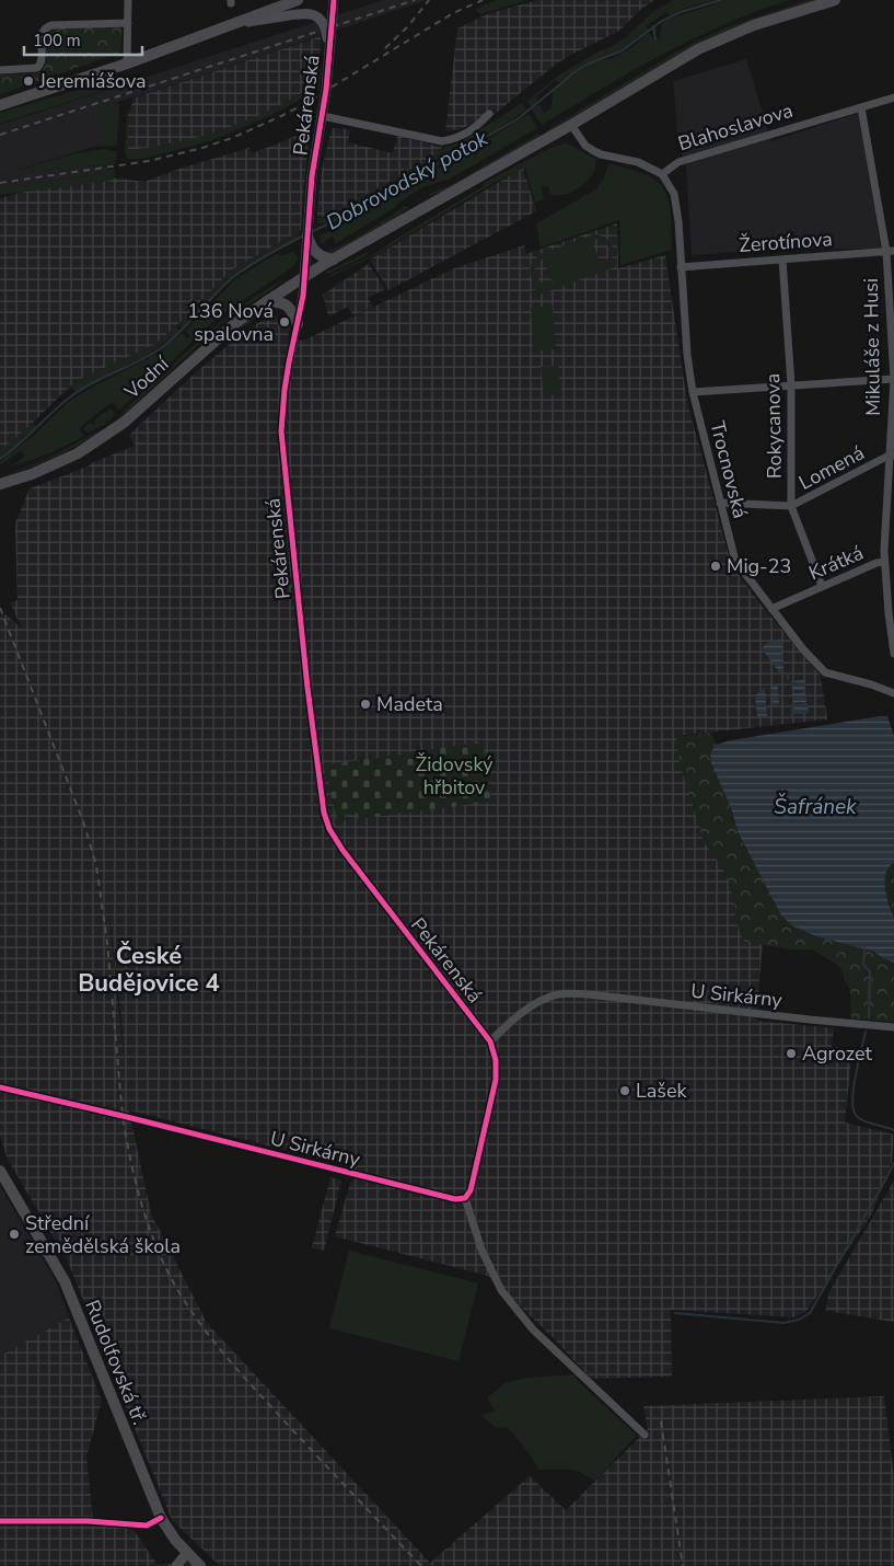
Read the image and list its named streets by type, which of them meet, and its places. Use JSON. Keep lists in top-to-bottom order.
{
  "streets": {
    "main road": ["Vodní", "Rudolfovská tř."],
    "street": [
      "Pekárenská",
      "Blahoslavova",
      "Žerotínova",
      "Mikuláše z Husi",
      "Rokycanova",
      "Lomená",
      "Trocnovská",
      "Krátká",
      "U Sirkárny"
    ]
  },
  "crossings": [
    ["Pekárenská", "Vodní"],
    ["Pekárenská", "U Sirkárny"],
    ["Blahoslavova", "Mikuláše z Husi"],
    ["Blahoslavova", "Trocnovská"],
    ["Žerotínova", "Mikuláše z Husi"],
    ["Žerotínova", "Rokycanova"],
    ["Žerotínova", "Trocnovská"],
    ["Mikuláše z Husi", "Lomená"],
    ["Mikuláše z Husi", "Krátká"],
    ["Rokycanova", "Lomená"],
    ["Rokycanova", "Krátká"],
    ["Lomená", "Trocnovská"],
    ["Trocnovská", "Krátká"]
  ],
  "districts": ["České Budějovice 4"],
  "water": ["Dobrovodský potok", "Šafránek"],
  "parks": ["Židovský hřbitov"],
  "places": [
    "Jeremiášova",
    "136 Nová spalovna",
    "Mig-23",
    "Madeta",
    "Agrozet",
    "Lašek",
    "Střední zemědělská škola"
  ],
  "scale_bar": "100 m"
}
